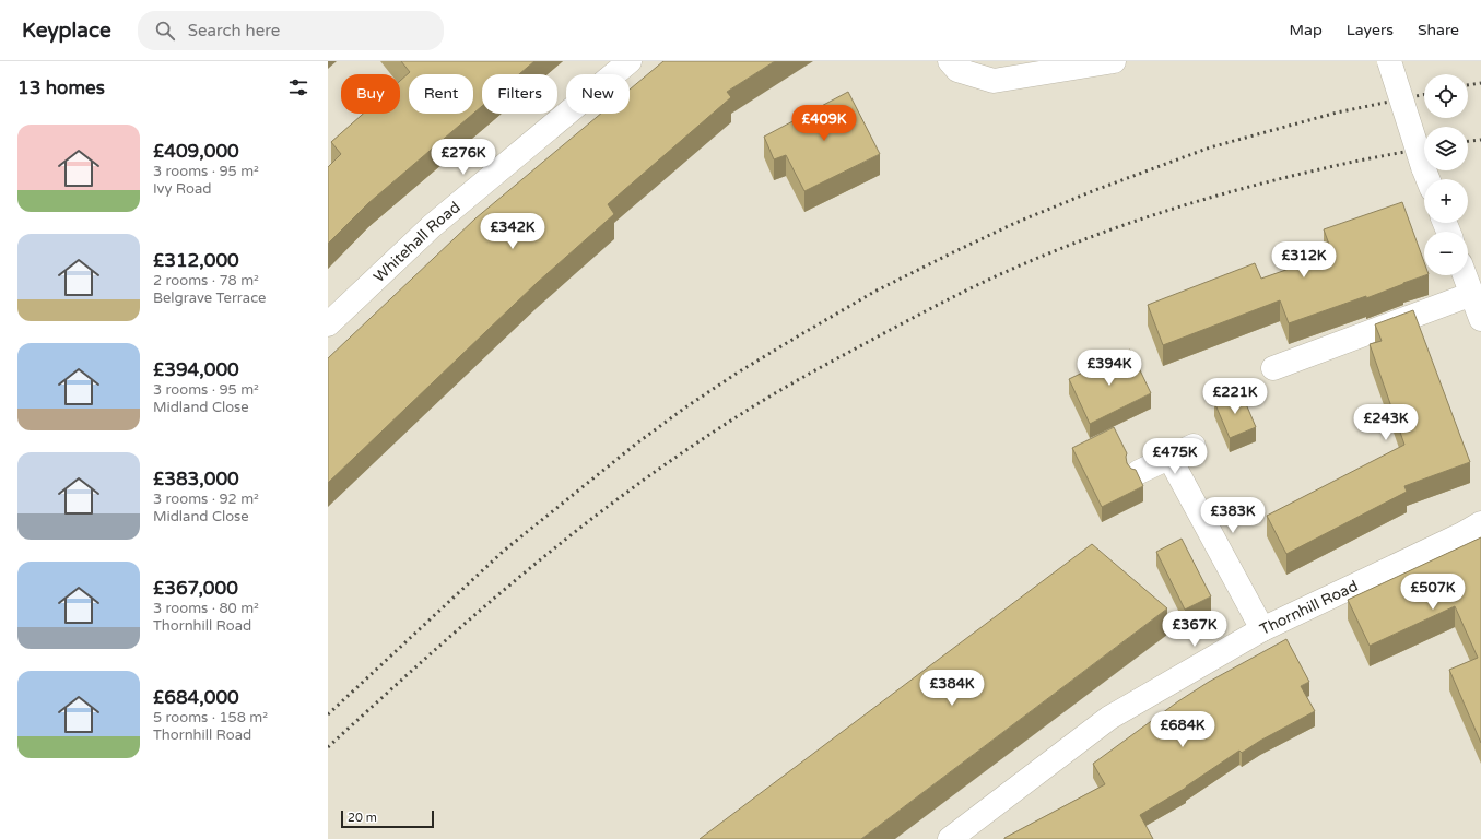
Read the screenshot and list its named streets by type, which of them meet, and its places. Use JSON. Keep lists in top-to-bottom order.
{
  "streets": {
    "main road": ["Whitehall Road", "Thornhill Road"]
  },
  "scale_bar": "20 m",
  "page": {
    "header": "Keyplace",
    "search": "Search here",
    "nav": ["Map", "Layers", "Share"],
    "heading": "13 homes",
    "map_buttons": ["+", "−"],
    "chip": [
      "Buy",
      "Rent",
      "Filters",
      "New"
    ],
    "price": [
      "£409K",
      "£276K",
      "£342K",
      "£312K",
      "£394K",
      "£221K",
      "£243K",
      "£475K",
      "£383K",
      "£507K",
      "£367K",
      "£384K",
      "£684K"
    ],
    "list": [
      {
        "name": "£409,000",
        "note": "3 rooms · 95 m² · Ivy Road"
      },
      {
        "name": "£312,000",
        "note": "2 rooms · 78 m² · Belgrave Terrace"
      },
      {
        "name": "£394,000",
        "note": "3 rooms · 95 m² · Midland Close"
      },
      {
        "name": "£383,000",
        "note": "3 rooms · 92 m² · Midland Close"
      },
      {
        "name": "£367,000",
        "note": "3 rooms · 80 m² · Thornhill Road"
      },
      {
        "name": "£684,000",
        "note": "5 rooms · 158 m² · Thornhill Road"
      }
    ],
    "scale": "20 m"
  }
}
